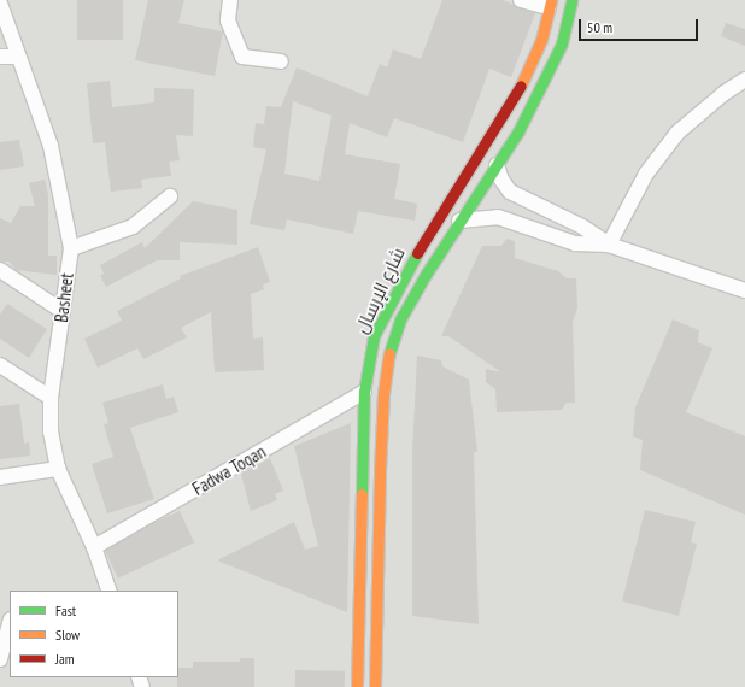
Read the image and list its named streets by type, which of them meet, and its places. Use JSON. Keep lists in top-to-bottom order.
{
  "streets": {
    "main road": ["شارع الإرسال"],
    "street": ["Basheet", "Fadwa Toqan"]
  },
  "crossings": [
    ["شارع الإرسال", "Fadwa Toqan"],
    ["Basheet", "Fadwa Toqan"]
  ],
  "legend": ["Fast", "Slow", "Jam"],
  "scale_bar": "50 m"
}
